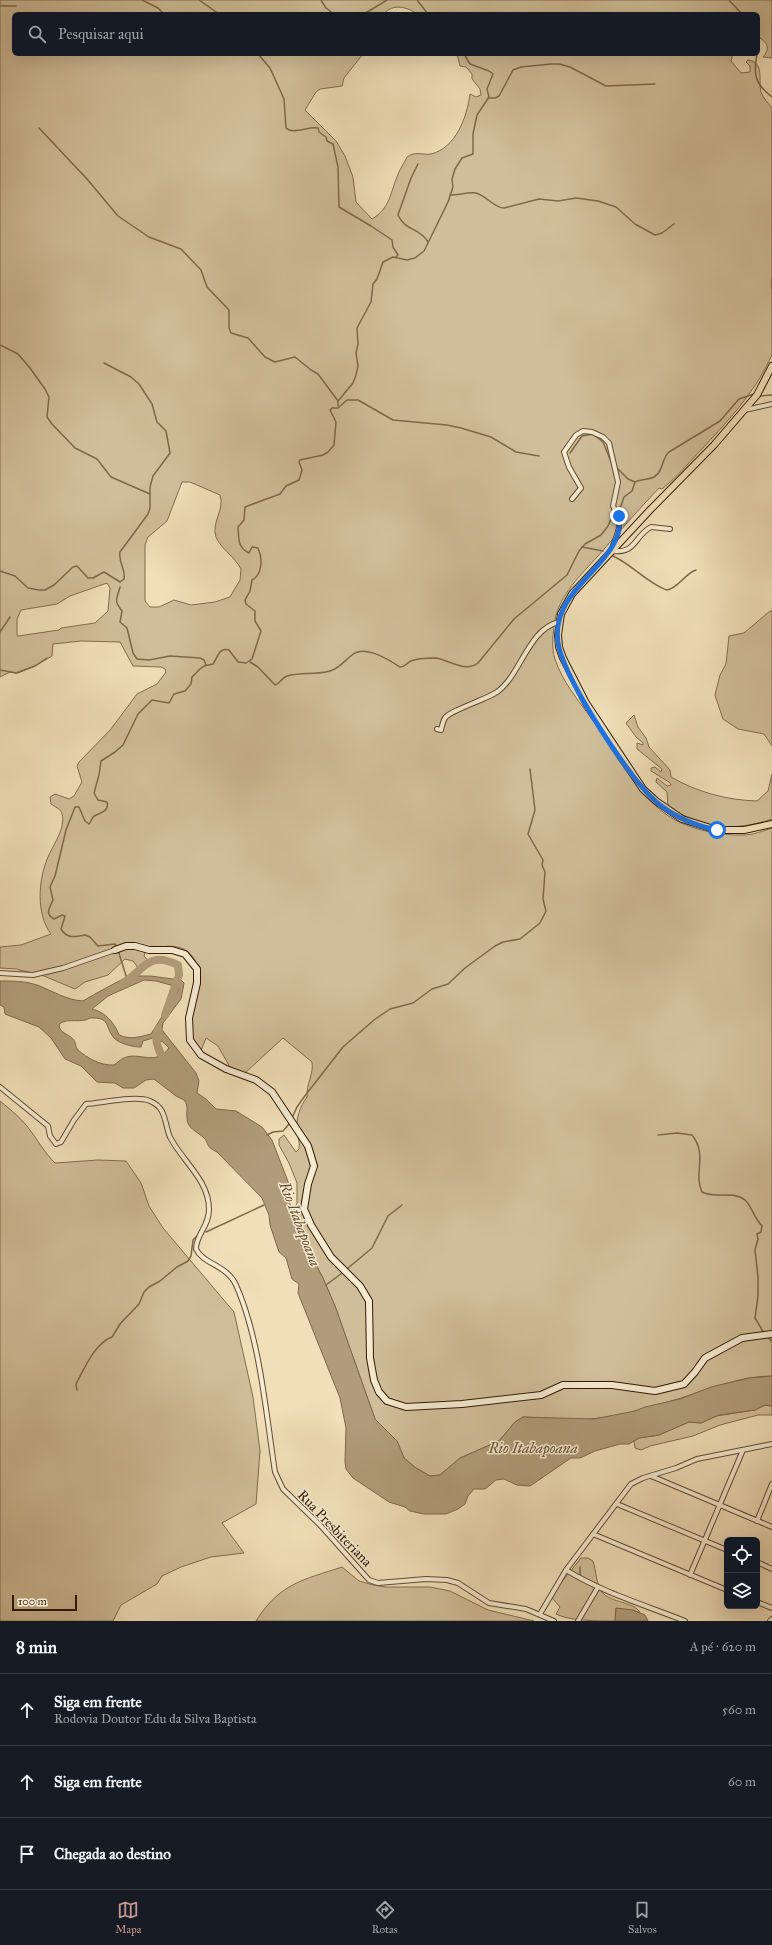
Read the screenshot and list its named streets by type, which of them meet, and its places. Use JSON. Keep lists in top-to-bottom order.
{
  "streets": {
    "street": ["Rua Presbiteriana"]
  },
  "water": ["Rio Itabapoana"],
  "scale_bar": "100 m",
  "page": {
    "search": "Pesquisar aqui",
    "scale": "100 m",
    "heading": ["8 min", "A pé · 620 m"],
    "list": [
      ["Siga em frente", "Rodovia Doutor Edu da Silva Baptista", "560 m"],
      ["Siga em frente", "60 m"],
      "Chegada ao destino"
    ],
    "nav": ["Mapa", "Rotas", "Salvos"]
  }
}
